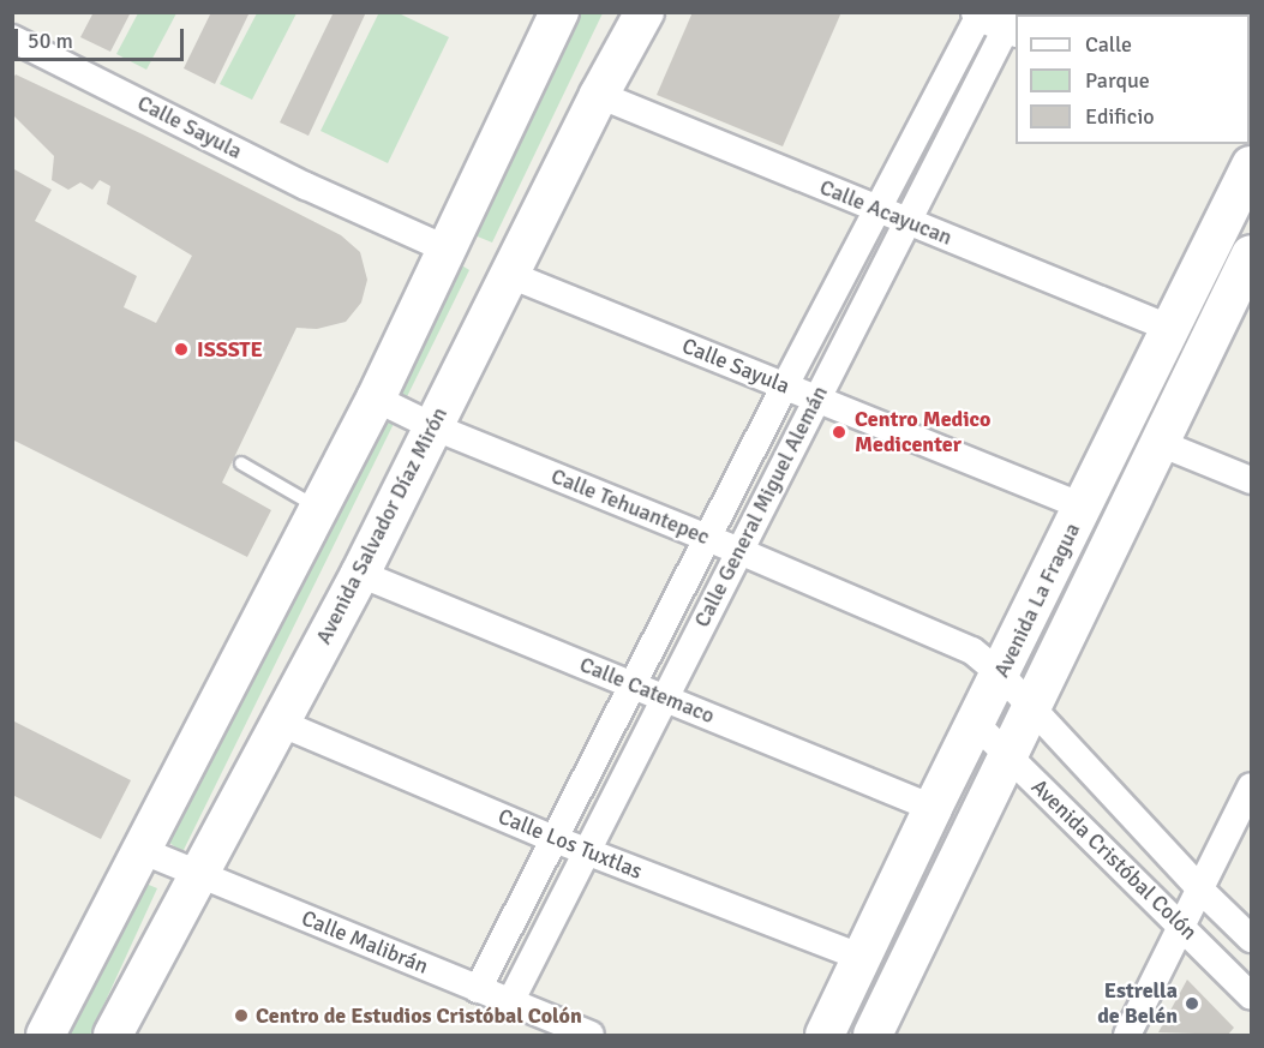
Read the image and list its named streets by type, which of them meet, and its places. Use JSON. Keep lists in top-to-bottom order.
{
  "streets": {
    "main road": ["Avenida Salvador Díaz Mirón", "Avenida La Fragua"],
    "street": [
      "Calle Sayula",
      "Calle Acayucan",
      "Calle Tehuantepec",
      "Calle General Miguel Alemán",
      "Calle Catemaco",
      "Calle Los Tuxtlas",
      "Avenida Cristóbal Colón",
      "Calle Malibrán"
    ]
  },
  "crossings": [
    ["Calle Sayula", "Calle General Miguel Alemán"],
    ["Calle Sayula", "Avenida Salvador Díaz Mirón"],
    ["Calle Sayula", "Avenida La Fragua"],
    ["Calle Acayucan", "Calle General Miguel Alemán"],
    ["Calle Acayucan", "Avenida Salvador Díaz Mirón"],
    ["Calle Acayucan", "Avenida La Fragua"],
    ["Calle Tehuantepec", "Calle General Miguel Alemán"],
    ["Calle Tehuantepec", "Avenida Salvador Díaz Mirón"],
    ["Calle Tehuantepec", "Avenida La Fragua"],
    ["Calle Tehuantepec", "Avenida Cristóbal Colón"],
    ["Calle General Miguel Alemán", "Calle Catemaco"],
    ["Calle General Miguel Alemán", "Calle Los Tuxtlas"],
    ["Calle General Miguel Alemán", "Calle Malibrán"],
    ["Avenida Salvador Díaz Mirón", "Calle Catemaco"],
    ["Avenida Salvador Díaz Mirón", "Calle Los Tuxtlas"],
    ["Avenida Salvador Díaz Mirón", "Calle Malibrán"],
    ["Avenida La Fragua", "Calle Catemaco"],
    ["Avenida La Fragua", "Calle Los Tuxtlas"],
    ["Avenida La Fragua", "Avenida Cristóbal Colón"]
  ],
  "places": [
    "ISSSTE",
    "Centro Medico Medicenter",
    "Estrella de Belén",
    "Centro de Estudios Cristóbal Colón"
  ],
  "legend": ["Calle", "Parque", "Edificio"],
  "scale_bar": "50 m"
}
